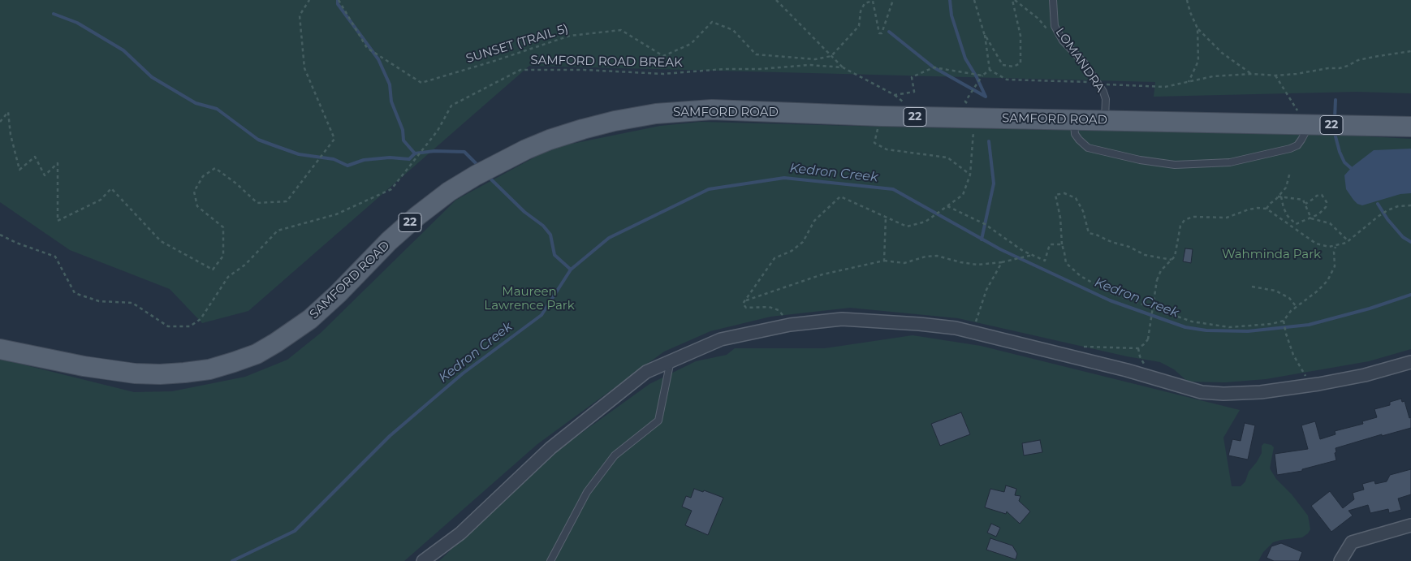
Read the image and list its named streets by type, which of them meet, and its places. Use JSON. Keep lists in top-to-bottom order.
{
  "streets": {
    "main road": ["SAMFORD ROAD", "22"],
    "lane": ["LOMANDRA"],
    "path": ["SUNSET (TRAIL 5)", "SAMFORD ROAD BREAK"]
  },
  "crossings": [
    ["LOMANDRA", "SAMFORD ROAD"]
  ],
  "water": ["Kedron Creek"],
  "parks": ["Wahminda Park", "Maureen Lawrence Park"]
}
